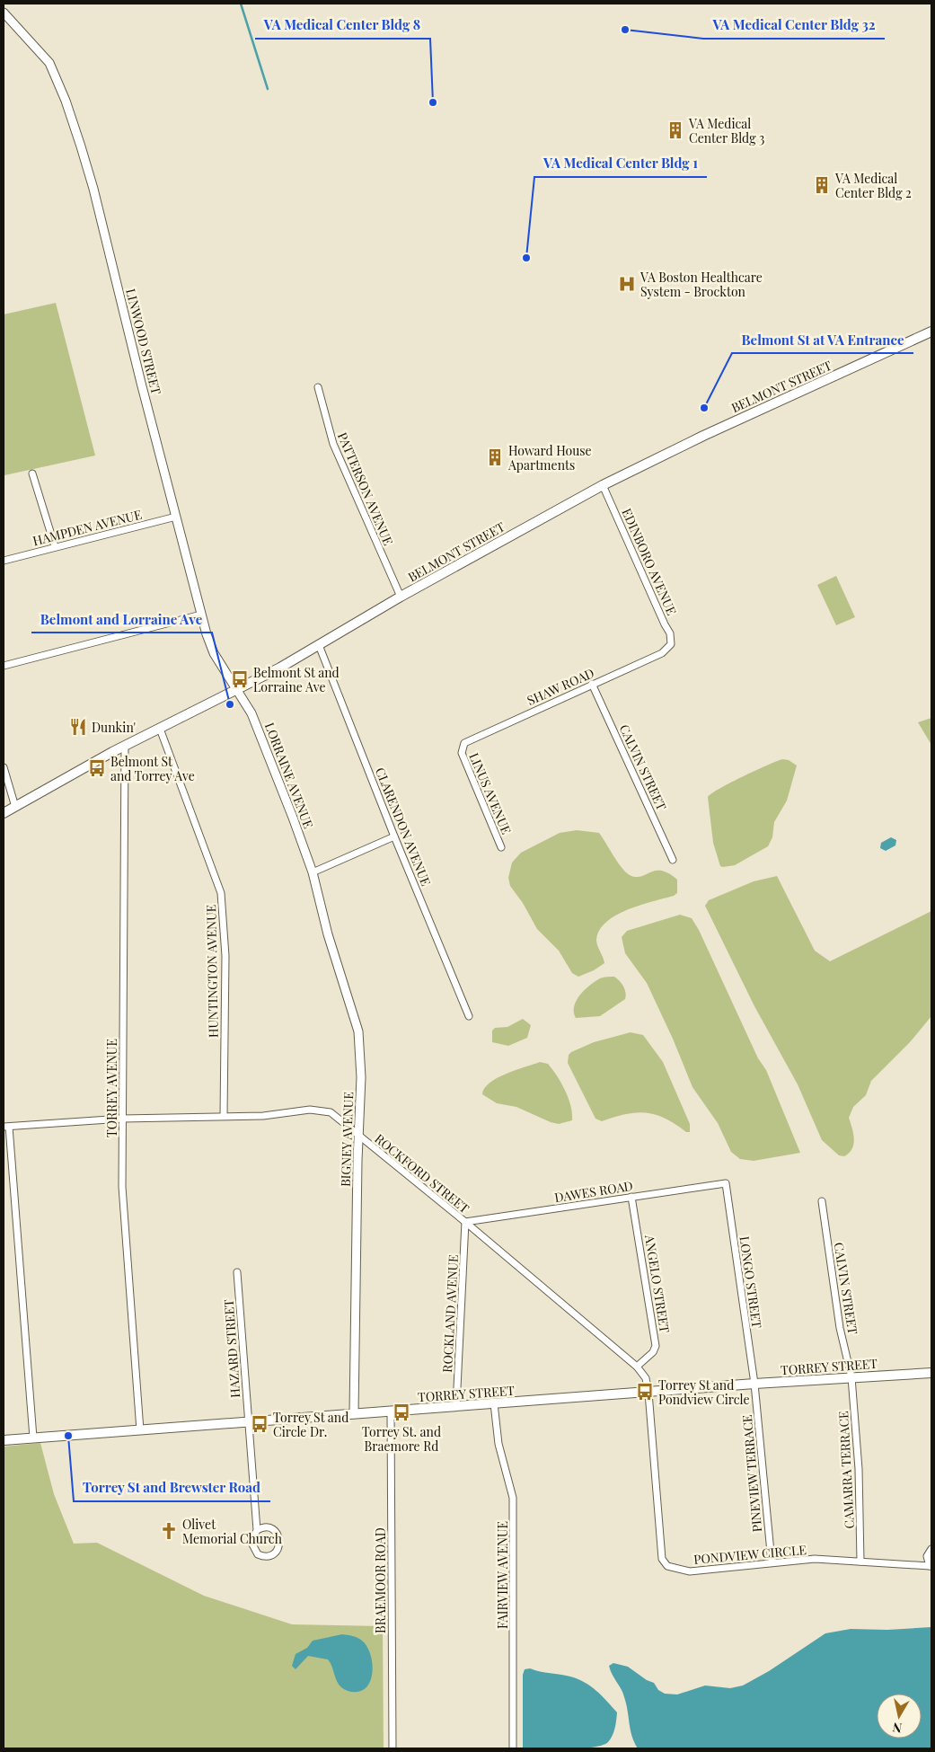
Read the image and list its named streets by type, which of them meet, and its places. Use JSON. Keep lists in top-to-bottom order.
{
  "streets": {
    "main road": ["BELMONT STREET", "TORREY STREET"],
    "street": [
      "LINWOOD STREET",
      "PATTERSON AVENUE",
      "HAMPDEN AVENUE",
      "EDINBORO AVENUE",
      "SHAW ROAD",
      "CALVIN STREET",
      "LORRAINE AVENUE",
      "LINUS AVENUE",
      "CLARENDON AVENUE",
      "HUNTINGTON AVENUE",
      "TORREY AVENUE",
      "BIGNEY AVENUE",
      "ROCKFORD STREET",
      "DAWES ROAD",
      "LONGO STREET",
      "ANGELO STREET",
      "ROCKLAND AVENUE",
      "HAZARD STREET",
      "CAMARRA TERRACE",
      "PINEVIEW TERRACE",
      "PONDVIEW CIRCLE",
      "FAIRVIEW AVENUE",
      "BRAEMOOR ROAD"
    ]
  },
  "crossings": [
    ["LINWOOD STREET", "BELMONT STREET"],
    ["LINWOOD STREET", "HAMPDEN AVENUE"],
    ["LINWOOD STREET", "LORRAINE AVENUE"],
    ["BELMONT STREET", "PATTERSON AVENUE"],
    ["BELMONT STREET", "EDINBORO AVENUE"],
    ["BELMONT STREET", "LORRAINE AVENUE"],
    ["BELMONT STREET", "CLARENDON AVENUE"],
    ["BELMONT STREET", "HUNTINGTON AVENUE"],
    ["BELMONT STREET", "TORREY AVENUE"],
    ["EDINBORO AVENUE", "SHAW ROAD"],
    ["SHAW ROAD", "CALVIN STREET"],
    ["SHAW ROAD", "LINUS AVENUE"],
    ["CALVIN STREET", "TORREY STREET"],
    ["CALVIN STREET", "CAMARRA TERRACE"],
    ["LORRAINE AVENUE", "BIGNEY AVENUE"],
    ["HUNTINGTON AVENUE", "ROCKFORD STREET"],
    ["TORREY AVENUE", "ROCKFORD STREET"],
    ["TORREY AVENUE", "TORREY STREET"],
    ["BIGNEY AVENUE", "ROCKFORD STREET"],
    ["BIGNEY AVENUE", "TORREY STREET"],
    ["ROCKFORD STREET", "DAWES ROAD"],
    ["ROCKFORD STREET", "ANGELO STREET"],
    ["ROCKFORD STREET", "ROCKLAND AVENUE"],
    ["ROCKFORD STREET", "TORREY STREET"],
    ["ROCKFORD STREET", "PONDVIEW CIRCLE"],
    ["DAWES ROAD", "LONGO STREET"],
    ["DAWES ROAD", "ANGELO STREET"],
    ["DAWES ROAD", "ROCKLAND AVENUE"],
    ["LONGO STREET", "TORREY STREET"],
    ["LONGO STREET", "PINEVIEW TERRACE"],
    ["ROCKLAND AVENUE", "TORREY STREET"],
    ["HAZARD STREET", "TORREY STREET"],
    ["TORREY STREET", "CAMARRA TERRACE"],
    ["TORREY STREET", "PINEVIEW TERRACE"],
    ["TORREY STREET", "PONDVIEW CIRCLE"],
    ["TORREY STREET", "FAIRVIEW AVENUE"],
    ["TORREY STREET", "BRAEMOOR ROAD"],
    ["CAMARRA TERRACE", "PONDVIEW CIRCLE"],
    ["PINEVIEW TERRACE", "PONDVIEW CIRCLE"]
  ],
  "places": {
    "other": [
      "VA Medical Center Bldg 32",
      "VA Medical Center Bldg 8",
      "VA Medical Center Bldg 1",
      "Belmont St at VA Entrance",
      "Belmont and Lorraine Ave",
      "Torrey St and Brewster Road"
    ],
    "building": ["VA Medical Center Bldg 3", "VA Medical Center Bldg 2", "Howard House Apartments"],
    "hospital": ["VA Boston Healthcare System - Brockton"],
    "bus stop": [
      "Belmont St and Lorraine Ave",
      "Belmont St and Torrey Ave",
      "Torrey St and Pondview Circle",
      "Torrey St. and Braemore Rd",
      "Torrey St and Circle Dr."
    ],
    "restaurant": ["Dunkin'"],
    "church": ["Olivet Memorial Church"]
  },
  "north": "bottom"
}
